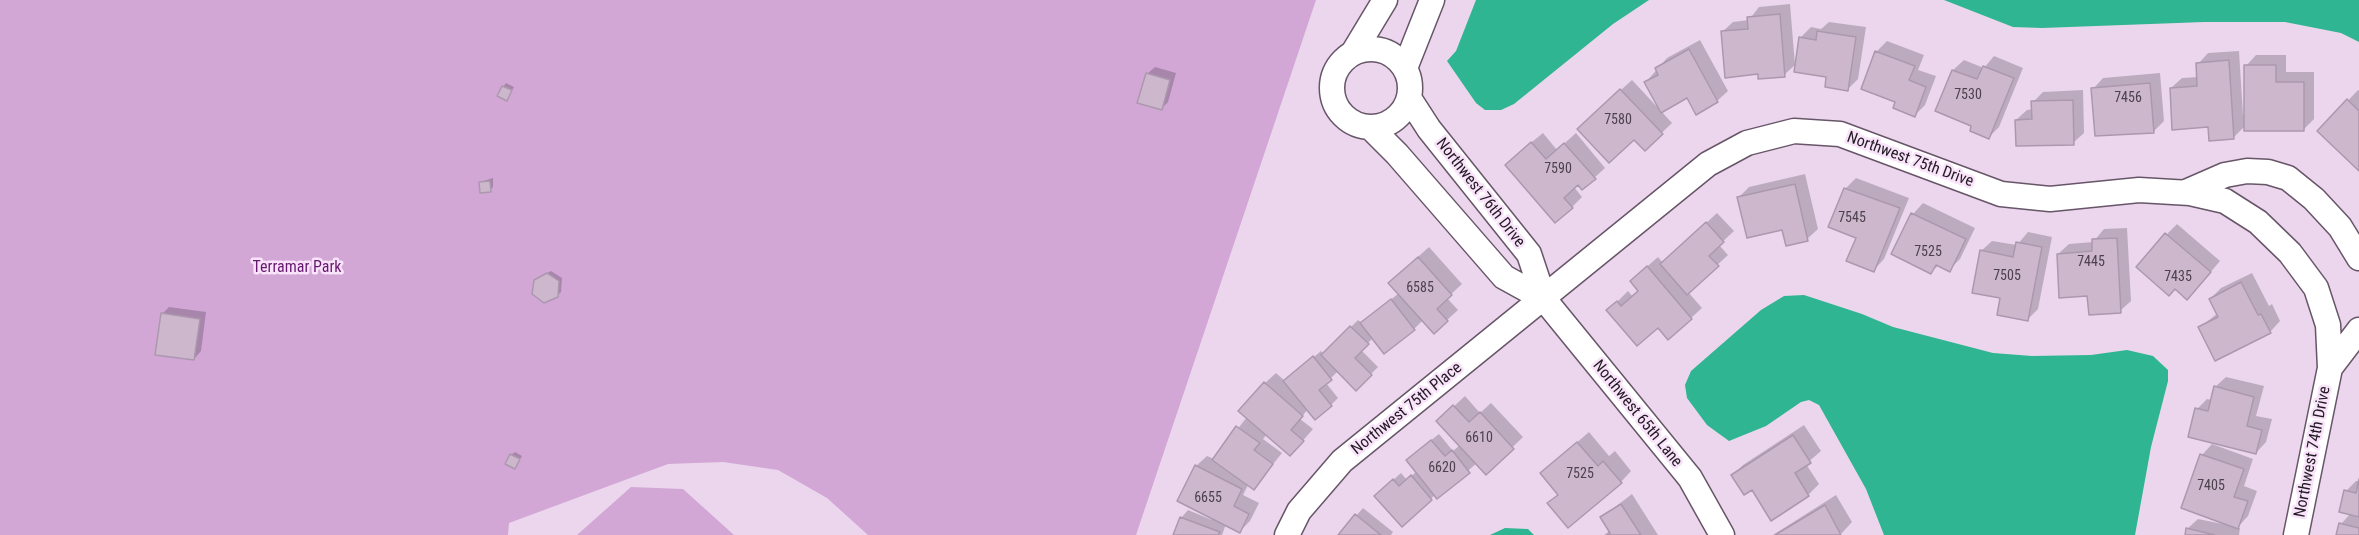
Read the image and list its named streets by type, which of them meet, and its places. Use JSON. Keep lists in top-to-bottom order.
{
  "streets": {
    "street": [
      "Northwest 75th Drive",
      "Northwest 76th Drive",
      "Northwest 75th Place",
      "Northwest 65th Lane",
      "Northwest 74th Drive"
    ]
  },
  "crossings": [
    ["Northwest 75th Drive", "Northwest 76th Drive"],
    ["Northwest 75th Drive", "Northwest 75th Place"],
    ["Northwest 75th Drive", "Northwest 65th Lane"],
    ["Northwest 75th Drive", "Northwest 74th Drive"],
    ["Northwest 76th Drive", "Northwest 75th Place"],
    ["Northwest 76th Drive", "Northwest 65th Lane"],
    ["Northwest 75th Place", "Northwest 65th Lane"]
  ],
  "parks": ["Terramar Park"],
  "house_numbers": [
    "7530",
    "7456",
    "7580",
    "7590",
    "7545",
    "7525",
    "7445",
    "7505",
    "7435",
    "6585",
    "6610",
    "6620",
    "7525",
    "7405",
    "6655"
  ]
}
